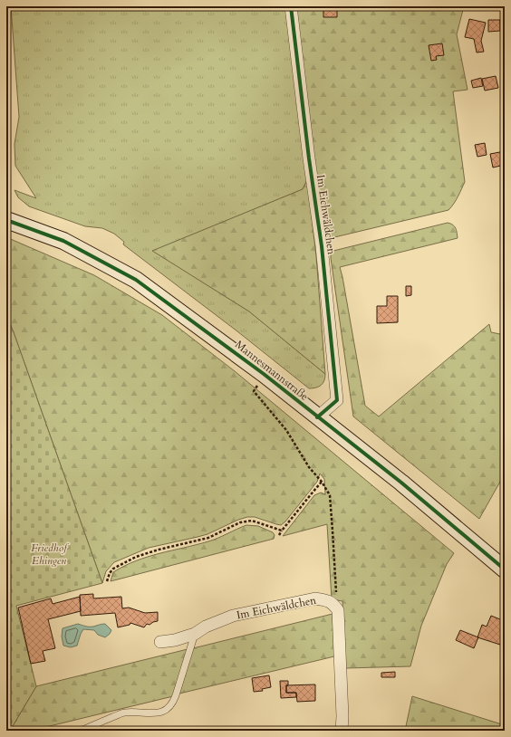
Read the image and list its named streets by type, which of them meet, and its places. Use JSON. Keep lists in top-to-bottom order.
{
  "streets": {
    "main road": ["Mannesmannstraße"],
    "street": ["Im Eichwäldchen"]
  },
  "crossings": [
    ["Im Eichwäldchen", "Mannesmannstraße"]
  ],
  "parks": ["Friedhof Ehingen"]
}
